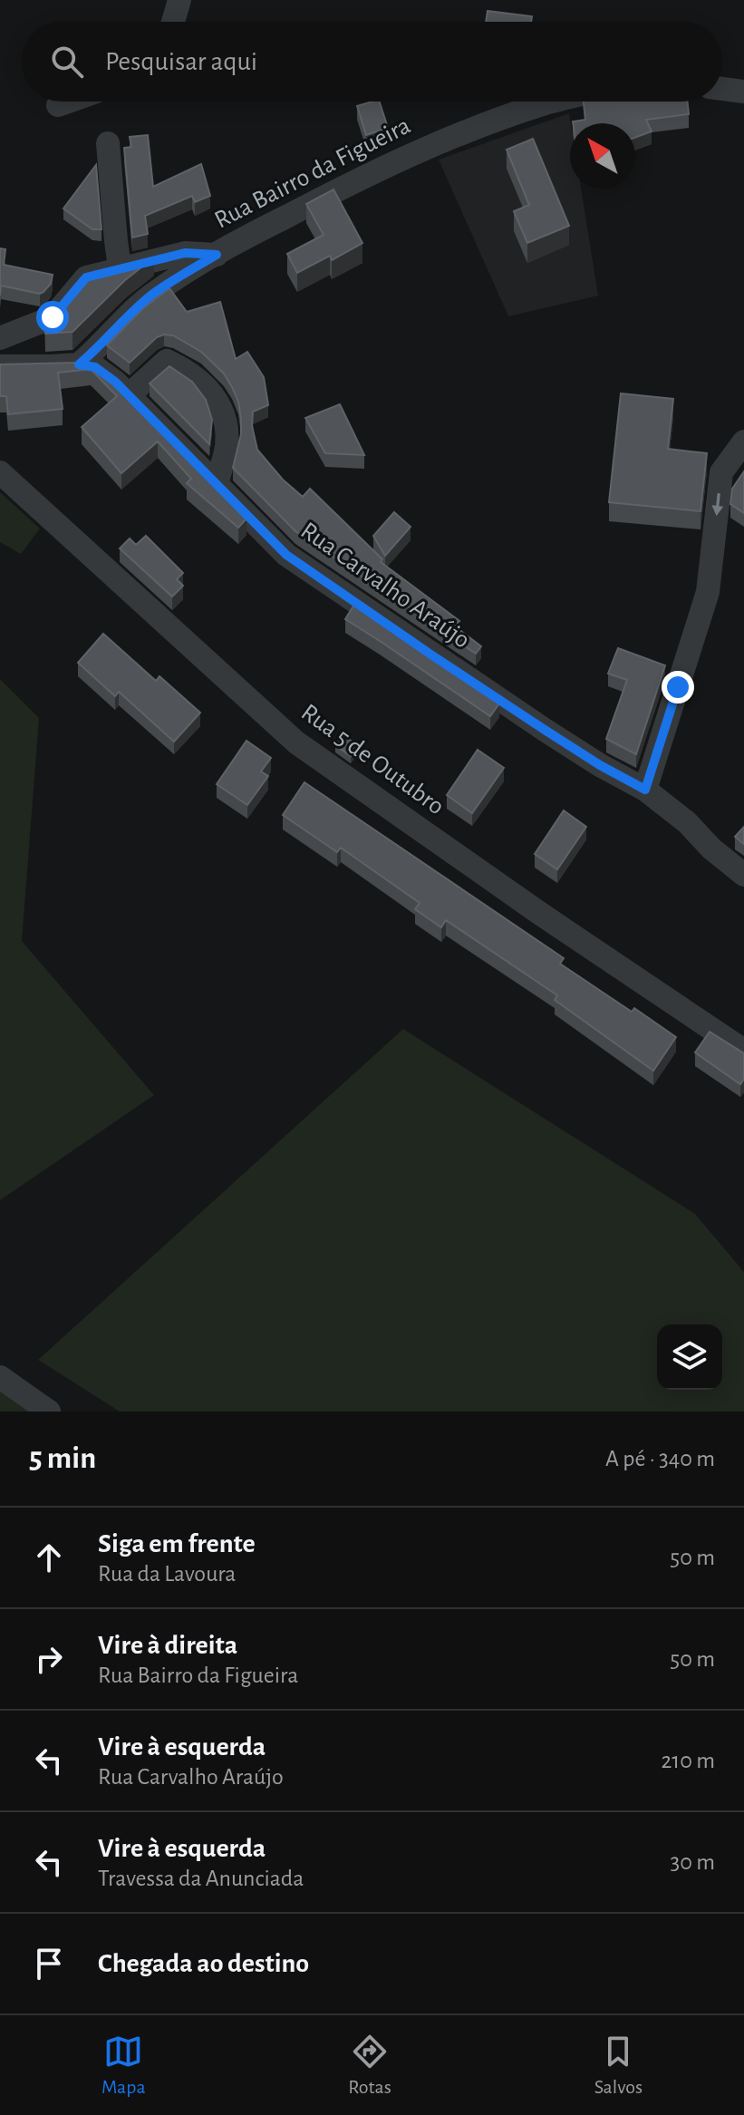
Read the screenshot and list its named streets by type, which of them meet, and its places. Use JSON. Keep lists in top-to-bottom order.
{
  "streets": {
    "street": ["Rua Bairro da Figueira", "Rua Carvalho Araújo", "Rua 5 de Outubro"]
  },
  "crossings": [
    ["Rua Bairro da Figueira", "Rua Carvalho Araújo"]
  ],
  "north": "top left",
  "page": {
    "search": "Pesquisar aqui",
    "heading": ["5 min", "A pé · 340 m"],
    "list": [
      ["Siga em frente", "Rua da Lavoura", "50 m"],
      ["Vire à direita", "Rua Bairro da Figueira", "50 m"],
      ["Vire à esquerda", "Rua Carvalho Araújo", "210 m"],
      ["Vire à esquerda", "Travessa da Anunciada", "30 m"],
      "Chegada ao destino"
    ],
    "nav": ["Mapa", "Rotas", "Salvos"]
  }
}
